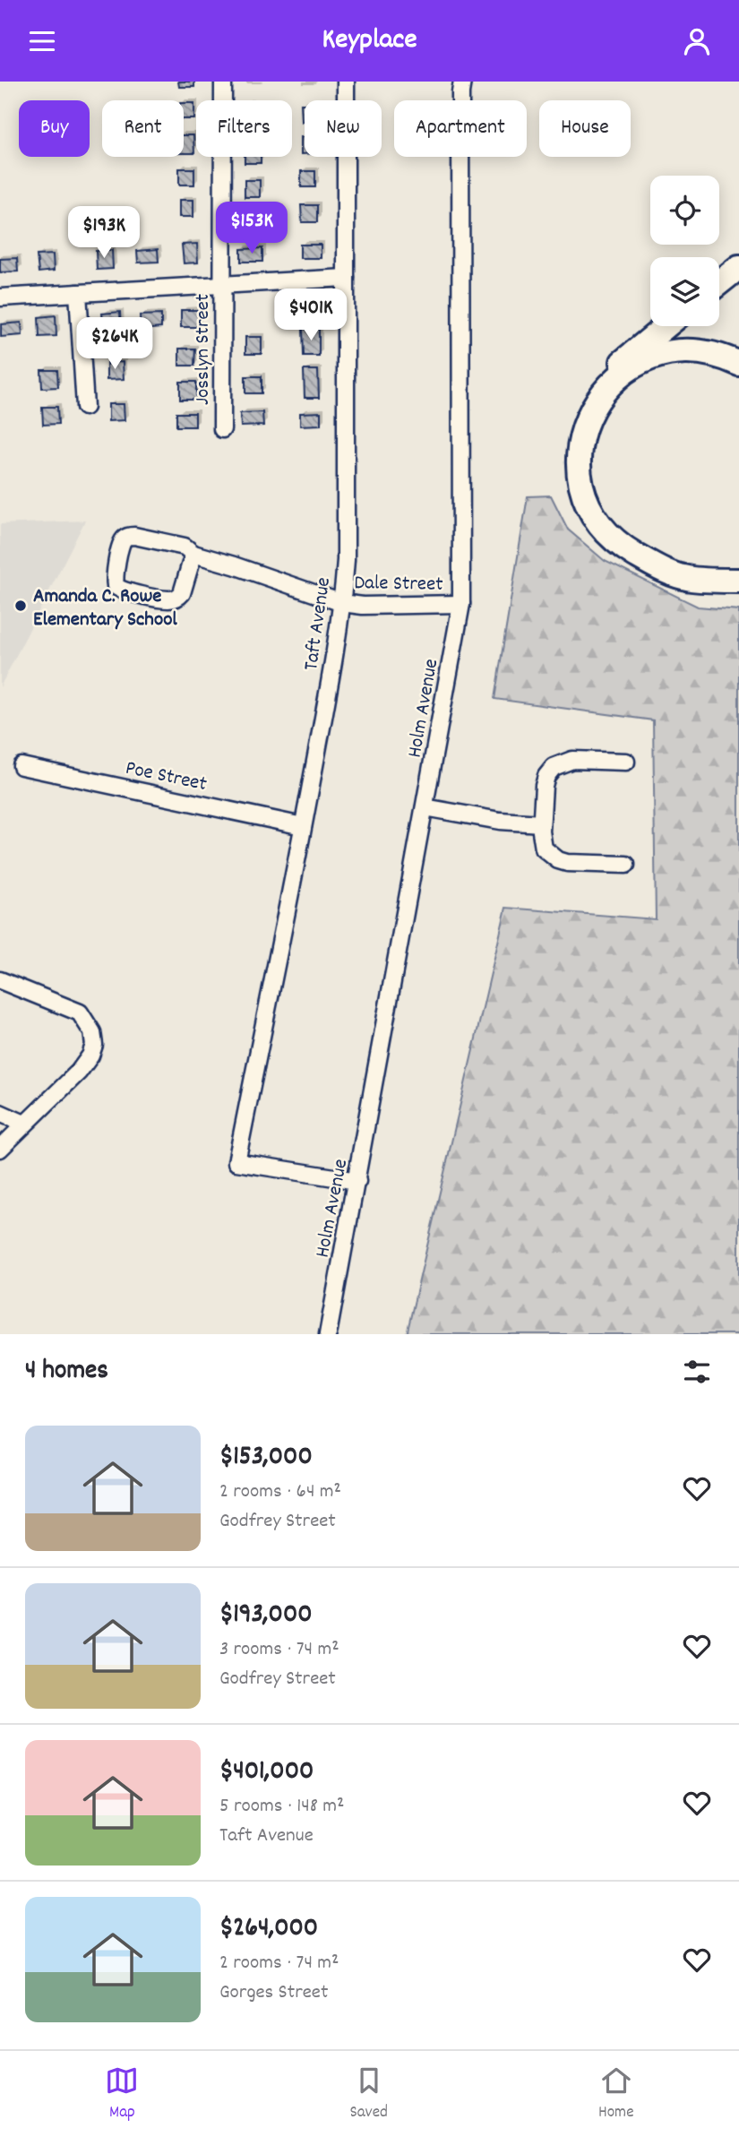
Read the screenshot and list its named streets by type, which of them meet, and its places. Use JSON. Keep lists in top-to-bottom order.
{
  "streets": {
    "street": [
      "Josslyn Street",
      "Dale Street",
      "Taft Avenue",
      "Holm Avenue",
      "Poe Street"
    ]
  },
  "crossings": [
    ["Dale Street", "Taft Avenue"],
    ["Dale Street", "Holm Avenue"],
    ["Taft Avenue", "Holm Avenue"],
    ["Taft Avenue", "Poe Street"]
  ],
  "places": ["Amanda C. Rowe Elementary School"],
  "page": {
    "header": "Keyplace",
    "chip": [
      "Buy",
      "Rent",
      "Filters",
      "New",
      "Apartment",
      "House"
    ],
    "price": [
      "$153K",
      "$193K",
      "$401K",
      "$264K"
    ],
    "heading": "4 homes",
    "list": [
      {
        "name": "$153,000",
        "note": "2 rooms · 64 m² · Godfrey Street"
      },
      {
        "name": "$193,000",
        "note": "3 rooms · 74 m² · Godfrey Street"
      },
      {
        "name": "$401,000",
        "note": "5 rooms · 148 m² · Taft Avenue"
      },
      {
        "name": "$264,000",
        "note": "2 rooms · 74 m² · Gorges Street"
      }
    ],
    "tabs": ["Map", "Saved", "Home"]
  }
}
